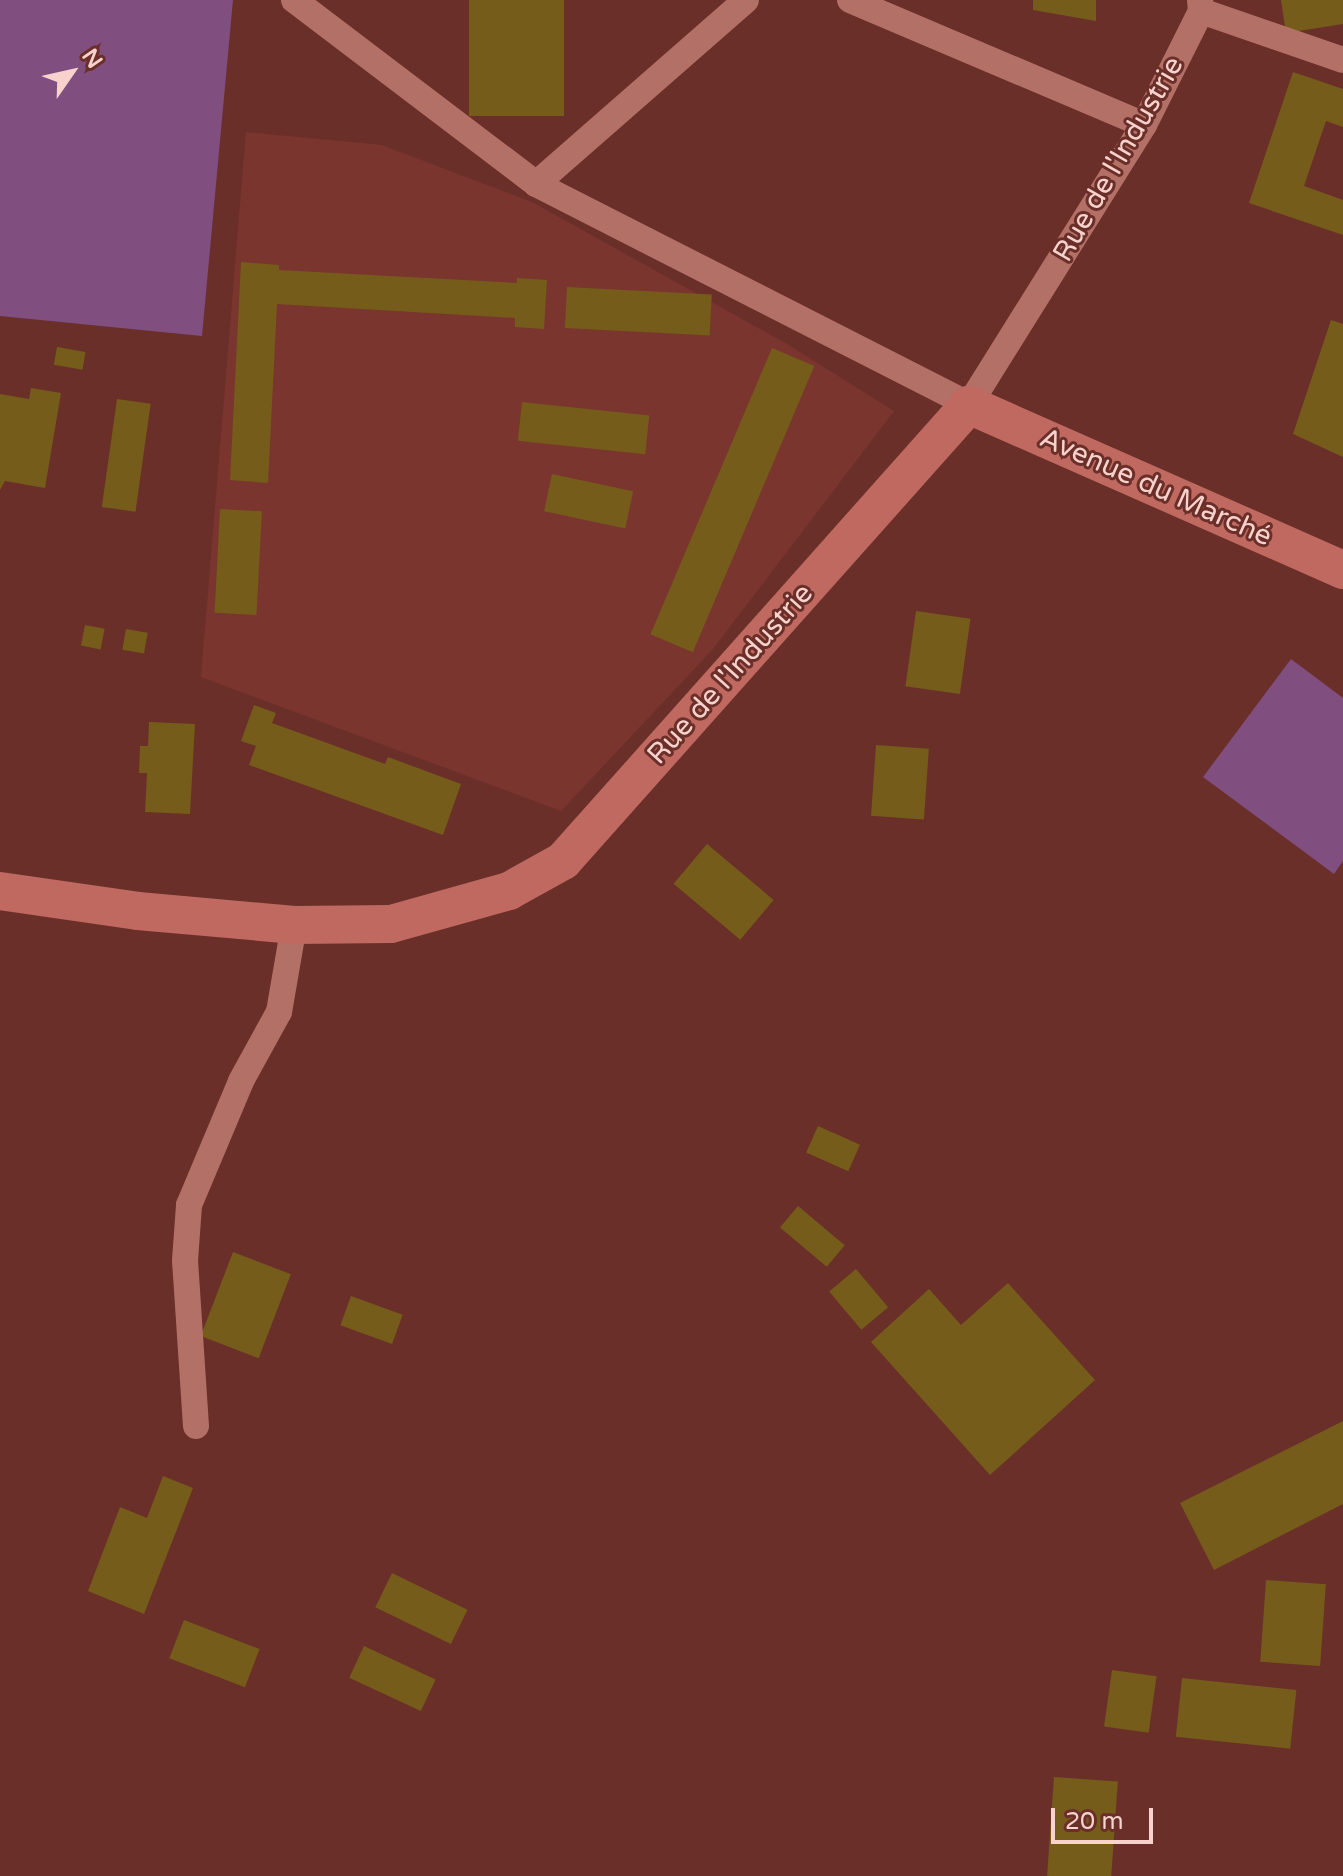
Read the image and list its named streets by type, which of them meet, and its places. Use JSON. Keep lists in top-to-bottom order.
{
  "streets": {
    "street": ["Rue de l'Industrie", "Avenue du Marché"]
  },
  "crossings": [
    ["Rue de l'Industrie", "Avenue du Marché"]
  ],
  "scale_bar": "20 m",
  "north": "top right"
}
